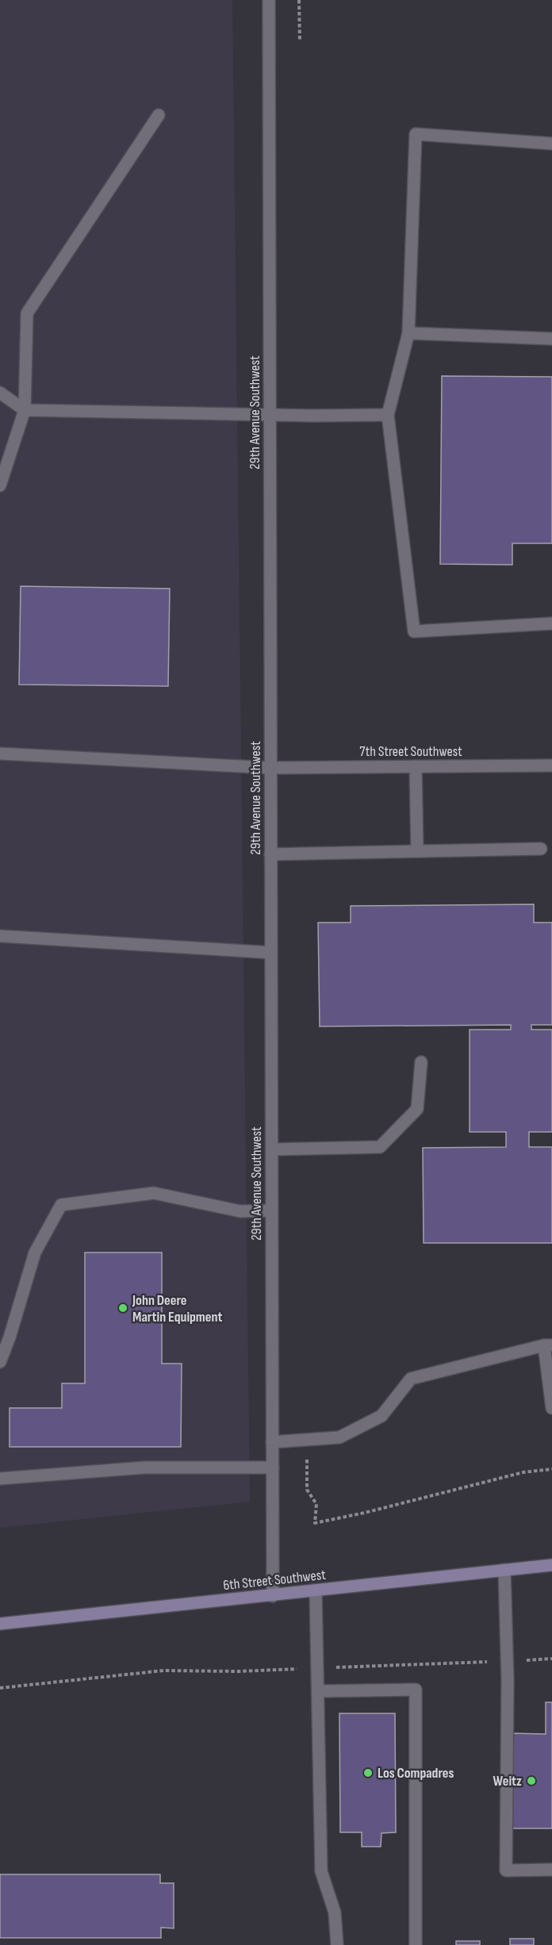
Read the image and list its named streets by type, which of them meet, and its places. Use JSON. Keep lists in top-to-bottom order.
{
  "streets": {
    "main road": ["6th Street Southwest"],
    "street": ["29th Avenue Southwest", "7th Street Southwest"]
  },
  "crossings": [
    ["29th Avenue Southwest", "7th Street Southwest"],
    ["29th Avenue Southwest", "6th Street Southwest"]
  ],
  "places": ["John Deere Martin Equipment", "Los Compadres", "Weitz"]
}
